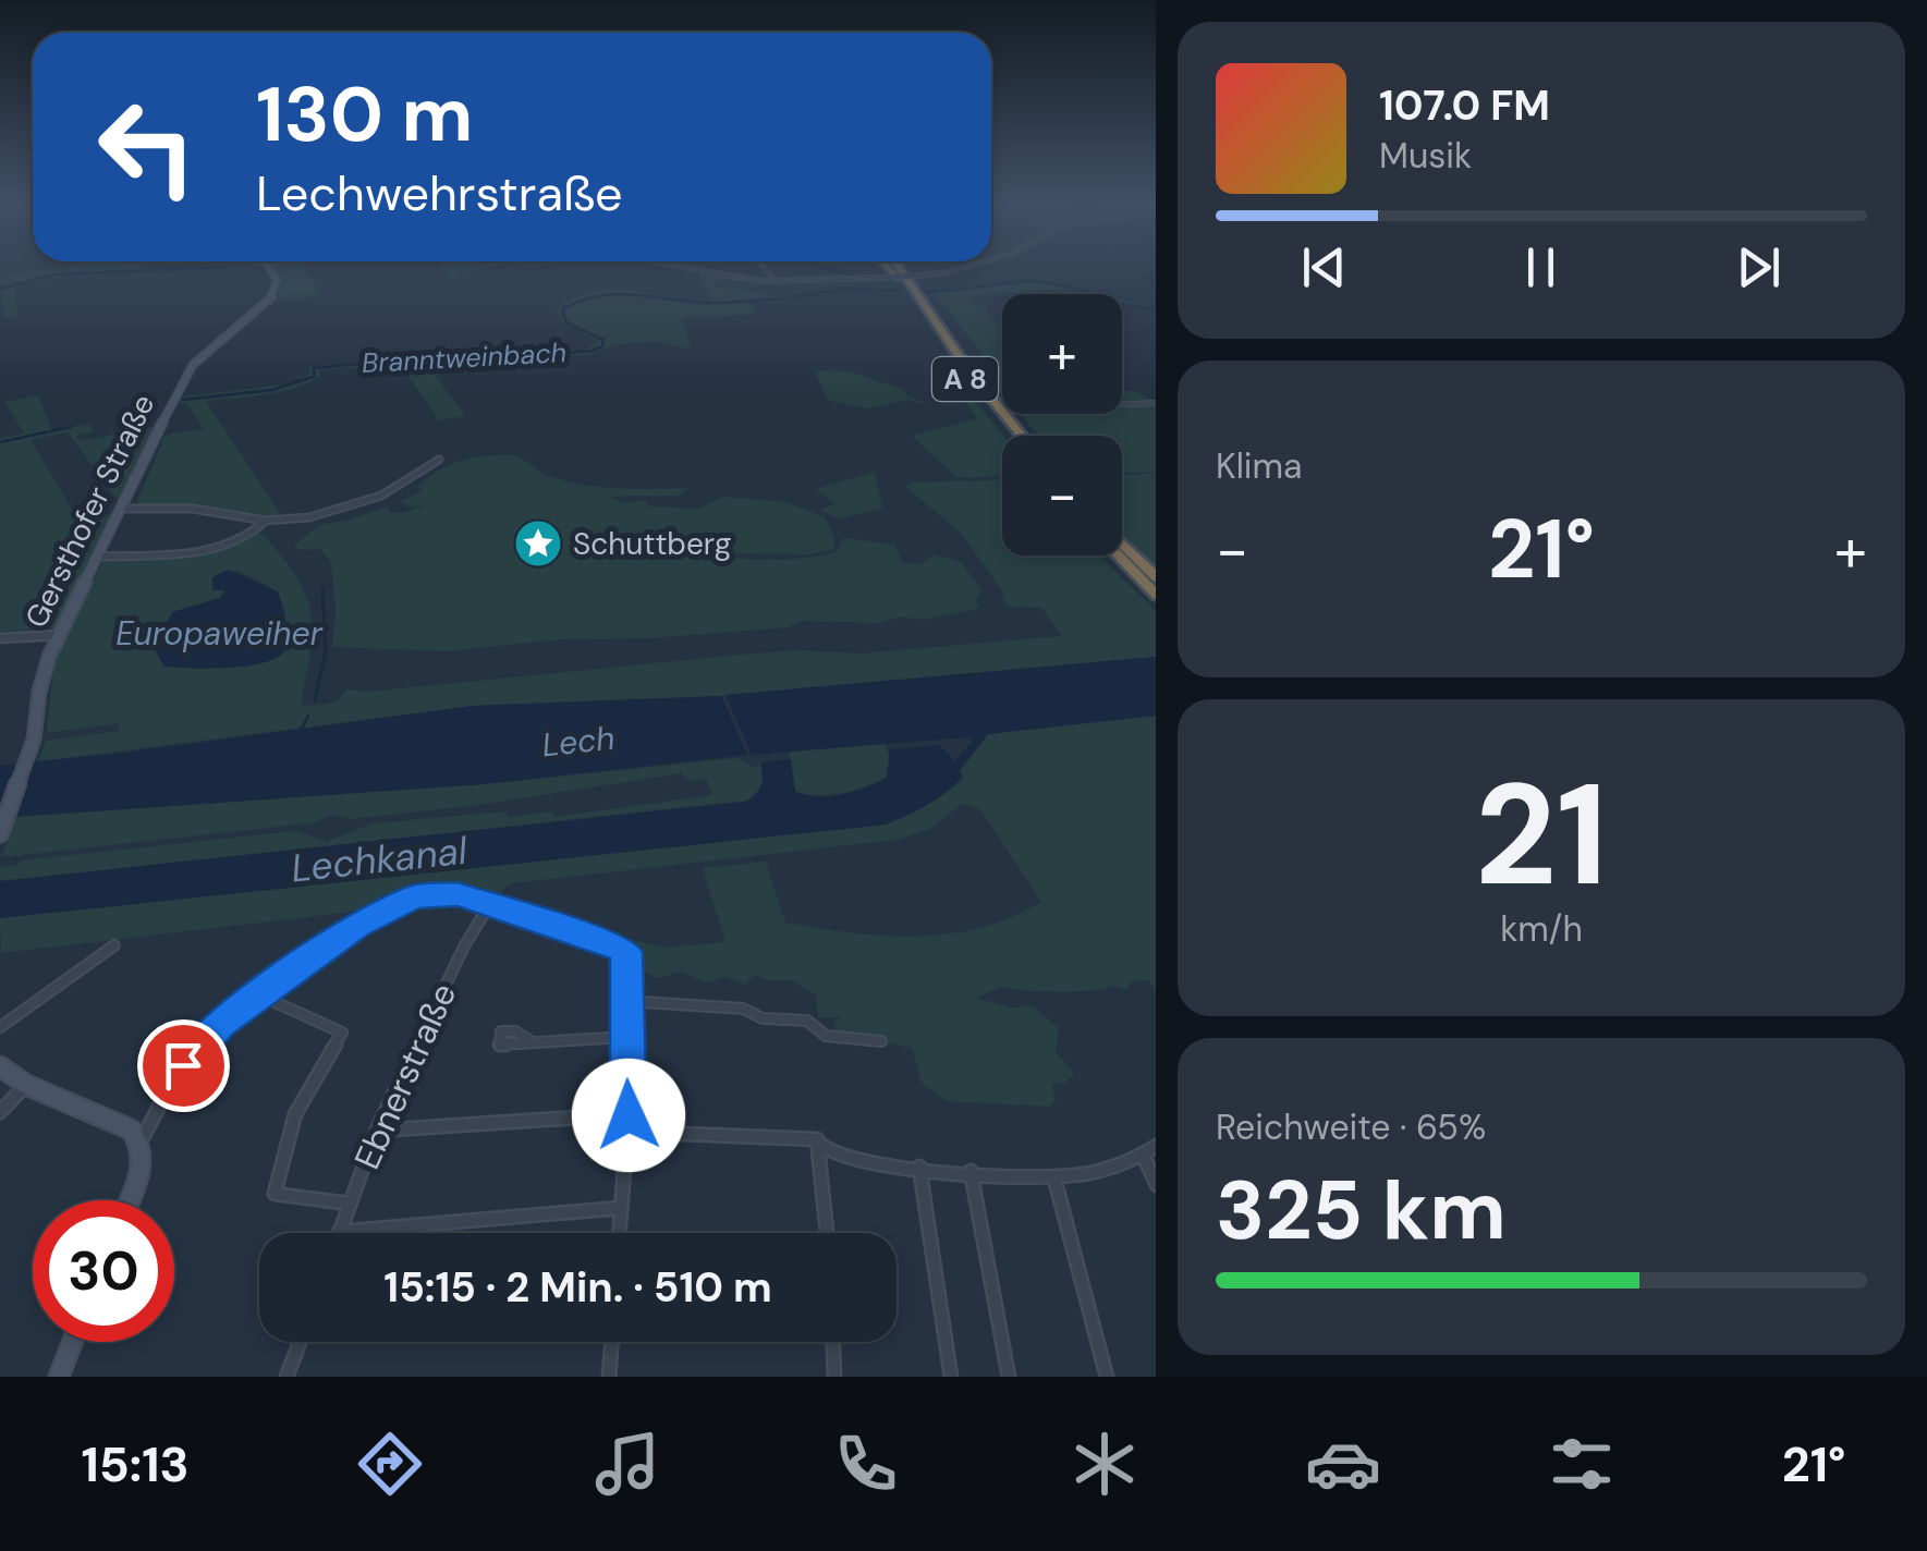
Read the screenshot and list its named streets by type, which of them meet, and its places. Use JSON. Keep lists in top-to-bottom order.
{
  "streets": {
    "highway": ["A 8"],
    "main road": ["Gersthofer Straße"],
    "street": ["Ebnerstraße"]
  },
  "water": [
    "Branntweinbach",
    "Europaweiher",
    "Lech",
    "Lechkanal"
  ],
  "places": {
    "place": ["Schuttberg"]
  },
  "page": {
    "turn": ["130 m", "Lechwehrstraße"],
    "song": ["107.0 FM", "Musik"],
    "map_buttons": ["+", "−"],
    "tile": [
      "Klima",
      ["21", "km/h"],
      ["Reichweite · 65%", "325 km"]
    ],
    "heat": ["−", "21°", "+"],
    "limit": "30",
    "trip": "15:15 · 2 Min. · 510 m",
    "tabs": ["15:13", "21°"]
  }
}
